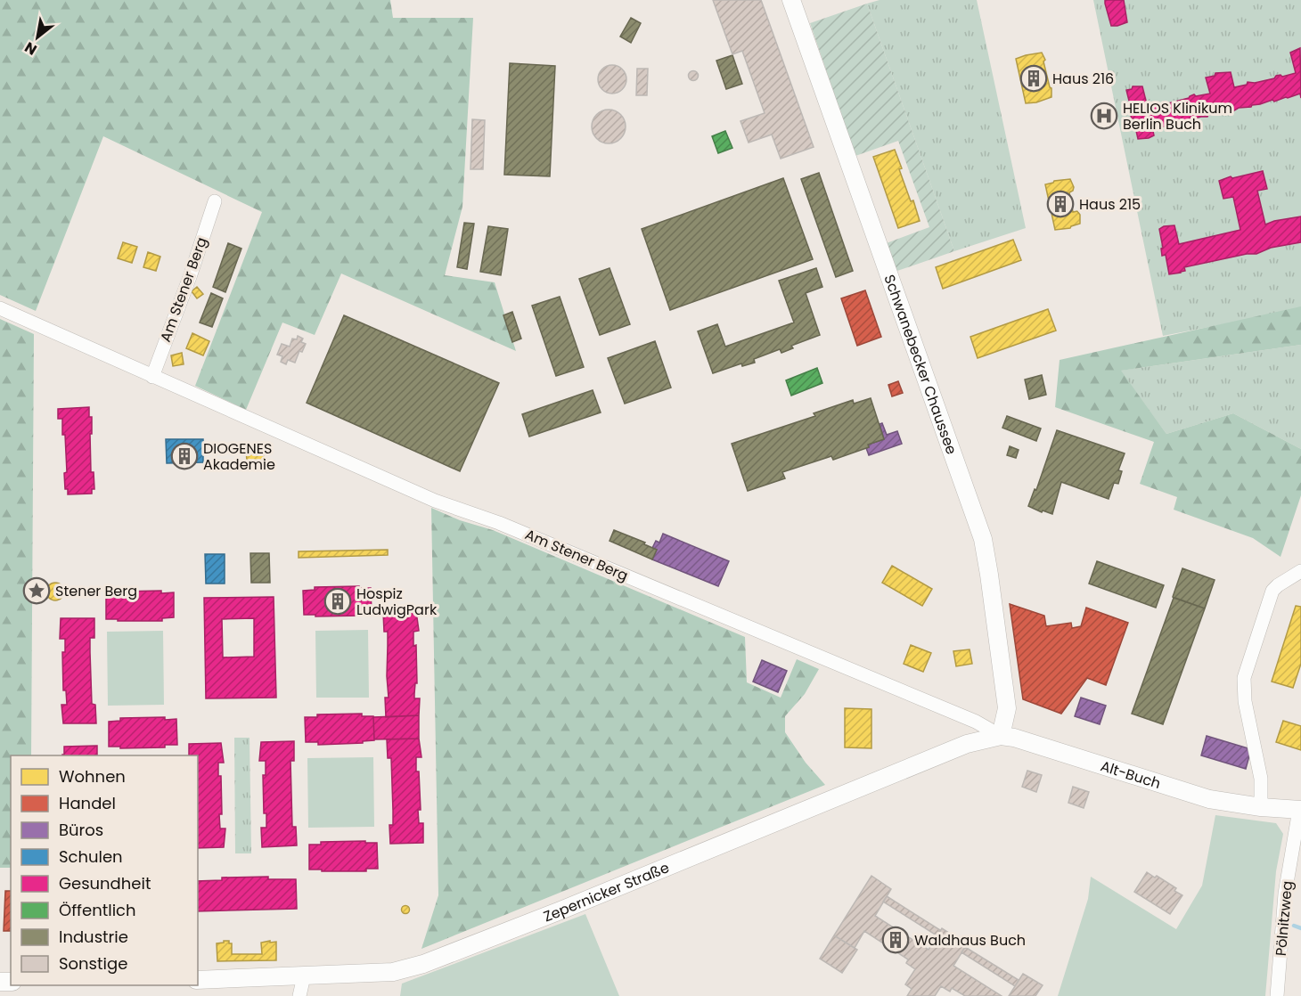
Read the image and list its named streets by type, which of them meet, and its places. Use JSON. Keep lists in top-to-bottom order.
{
  "streets": {
    "main road": ["Schwanebecker Chaussee", "Alt-Buch", "Zepernicker Straße"],
    "street": ["Am Stener Berg", "Pölnitzweg"]
  },
  "crossings": [
    ["Am Stener Berg", "Schwanebecker Chaussee"],
    ["Am Stener Berg", "Alt-Buch"],
    ["Am Stener Berg", "Zepernicker Straße"],
    ["Schwanebecker Chaussee", "Alt-Buch"],
    ["Schwanebecker Chaussee", "Zepernicker Straße"],
    ["Alt-Buch", "Zepernicker Straße"],
    ["Alt-Buch", "Pölnitzweg"]
  ],
  "places": {
    "building": [
      "Haus 216",
      "Haus 215",
      "DIOGENES Akademie",
      "Hospiz LudwigPark",
      "Waldhaus Buch"
    ],
    "hospital": ["HELIOS Klinikum Berlin Buch"],
    "place": ["Stener Berg"]
  },
  "legend": [
    "Wohnen",
    "Handel",
    "Büros",
    "Schulen",
    "Gesundheit",
    "Öffentlich",
    "Industrie",
    "Sonstige"
  ],
  "north": "bottom left"
}
